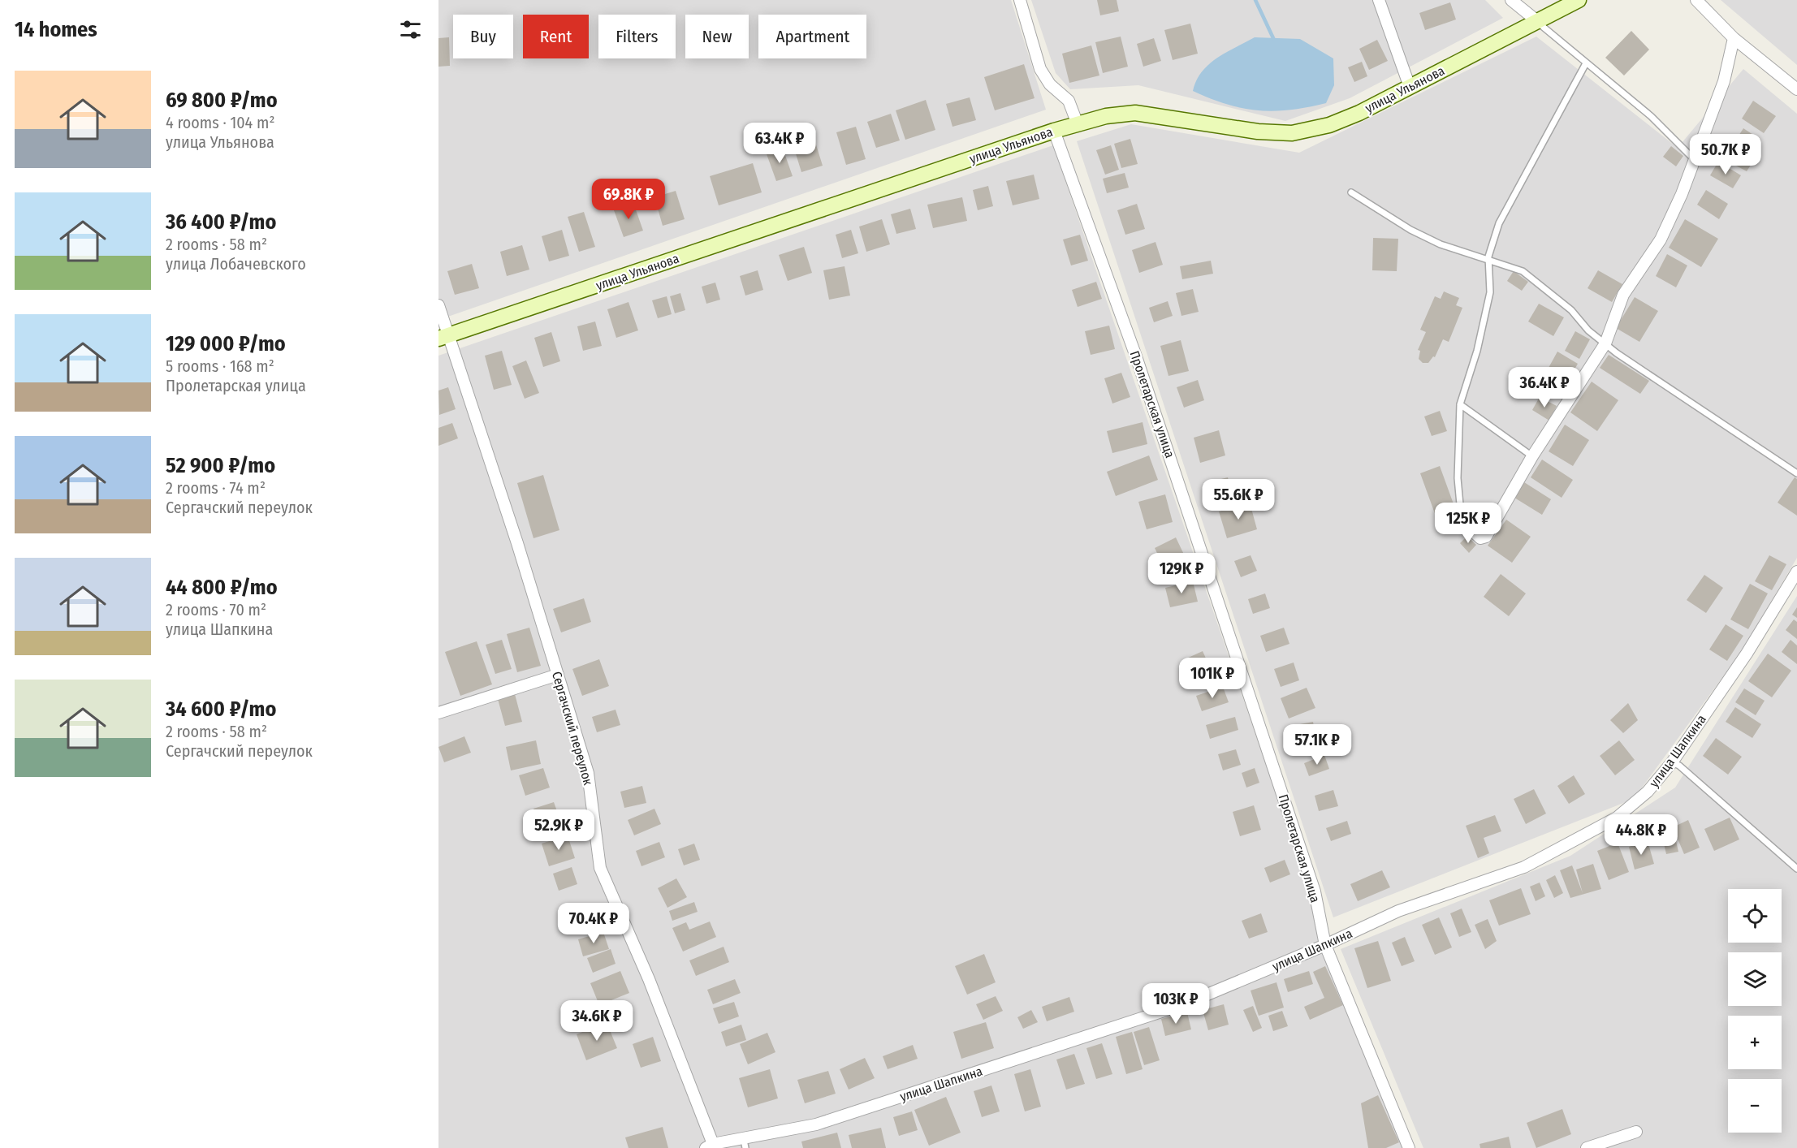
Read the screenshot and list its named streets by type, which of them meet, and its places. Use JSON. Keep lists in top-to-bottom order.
{
  "streets": {
    "main road": ["улица Ульянова"],
    "street": ["Пролетарская улица", "Сергачский переулок", "улица Шапкина"]
  },
  "crossings": [
    ["улица Ульянова", "Пролетарская улица"],
    ["улица Ульянова", "Сергачский переулок"],
    ["Пролетарская улица", "улица Шапкина"],
    ["Сергачский переулок", "улица Шапкина"]
  ],
  "page": {
    "heading": "14 homes",
    "chip": [
      "Buy",
      "Rent",
      "Filters",
      "New",
      "Apartment"
    ],
    "list": [
      {
        "name": "69 800 ₽/mo",
        "note": "4 rooms · 104 m² · улица Ульянова"
      },
      {
        "name": "36 400 ₽/mo",
        "note": "2 rooms · 58 m² · улица Лобачевского"
      },
      {
        "name": "129 000 ₽/mo",
        "note": "5 rooms · 168 m² · Пролетарская улица"
      },
      {
        "name": "52 900 ₽/mo",
        "note": "2 rooms · 74 m² · Сергачский переулок"
      },
      {
        "name": "44 800 ₽/mo",
        "note": "2 rooms · 70 m² · улица Шапкина"
      },
      {
        "name": "34 600 ₽/mo",
        "note": "2 rooms · 58 m² · Сергачский переулок"
      }
    ],
    "price": [
      "63.4K ₽",
      "50.7K ₽",
      "69.8K ₽",
      "36.4K ₽",
      "55.6K ₽",
      "125K ₽",
      "129K ₽",
      "101K ₽",
      "57.1K ₽",
      "52.9K ₽",
      "44.8K ₽",
      "70.4K ₽",
      "103K ₽",
      "34.6K ₽"
    ],
    "map_buttons": ["+", "−"]
  }
}
